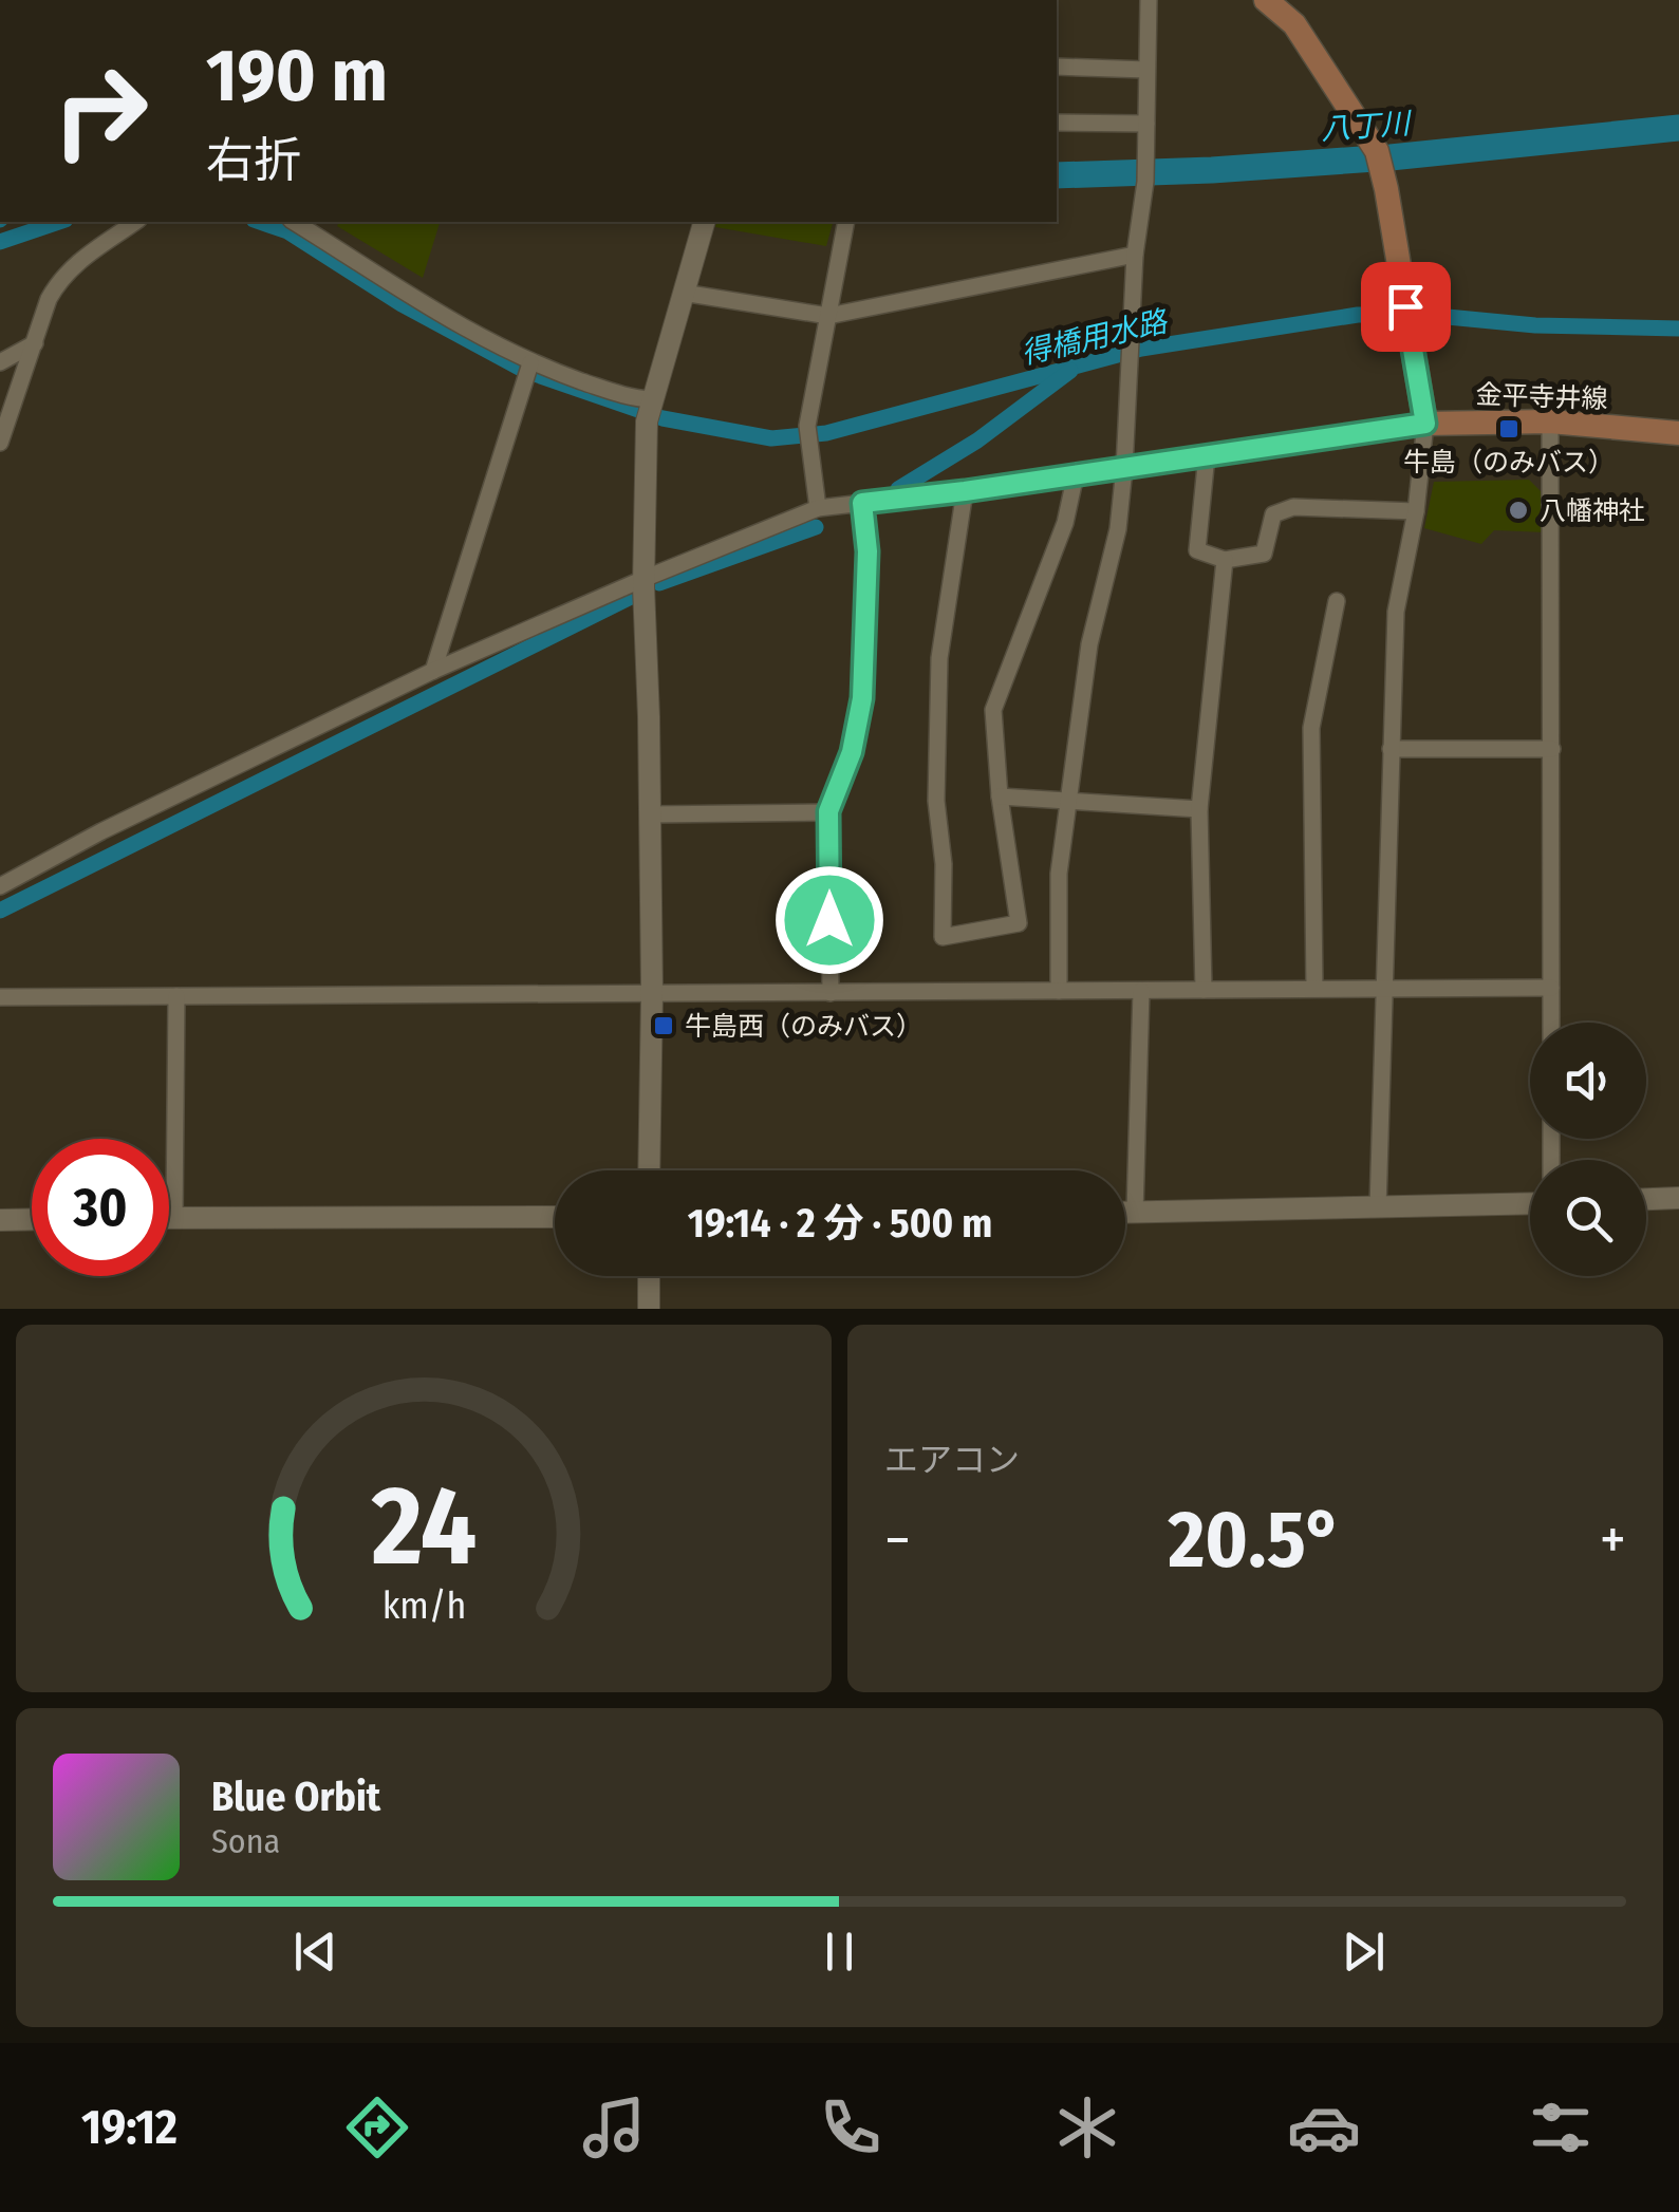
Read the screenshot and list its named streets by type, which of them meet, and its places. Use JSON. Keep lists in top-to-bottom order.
{
  "streets": {
    "main road": ["金平寺井線"]
  },
  "water": ["八丁川", "得橋用水路"],
  "places": {
    "transit": ["牛島（のみバス）", "牛島西（のみバス）"],
    "other": ["八幡神社"]
  },
  "page": {
    "turn": ["190 m", "右折"],
    "limit": "30",
    "trip": "19:14 · 2 分 · 500 m",
    "tile": "エアコン",
    "heat": ["−", "20.5°", "+"],
    "song": ["Blue Orbit", "Sona"],
    "tabs": "19:12",
    "gauge": ["24", "km/h"]
  }
}
